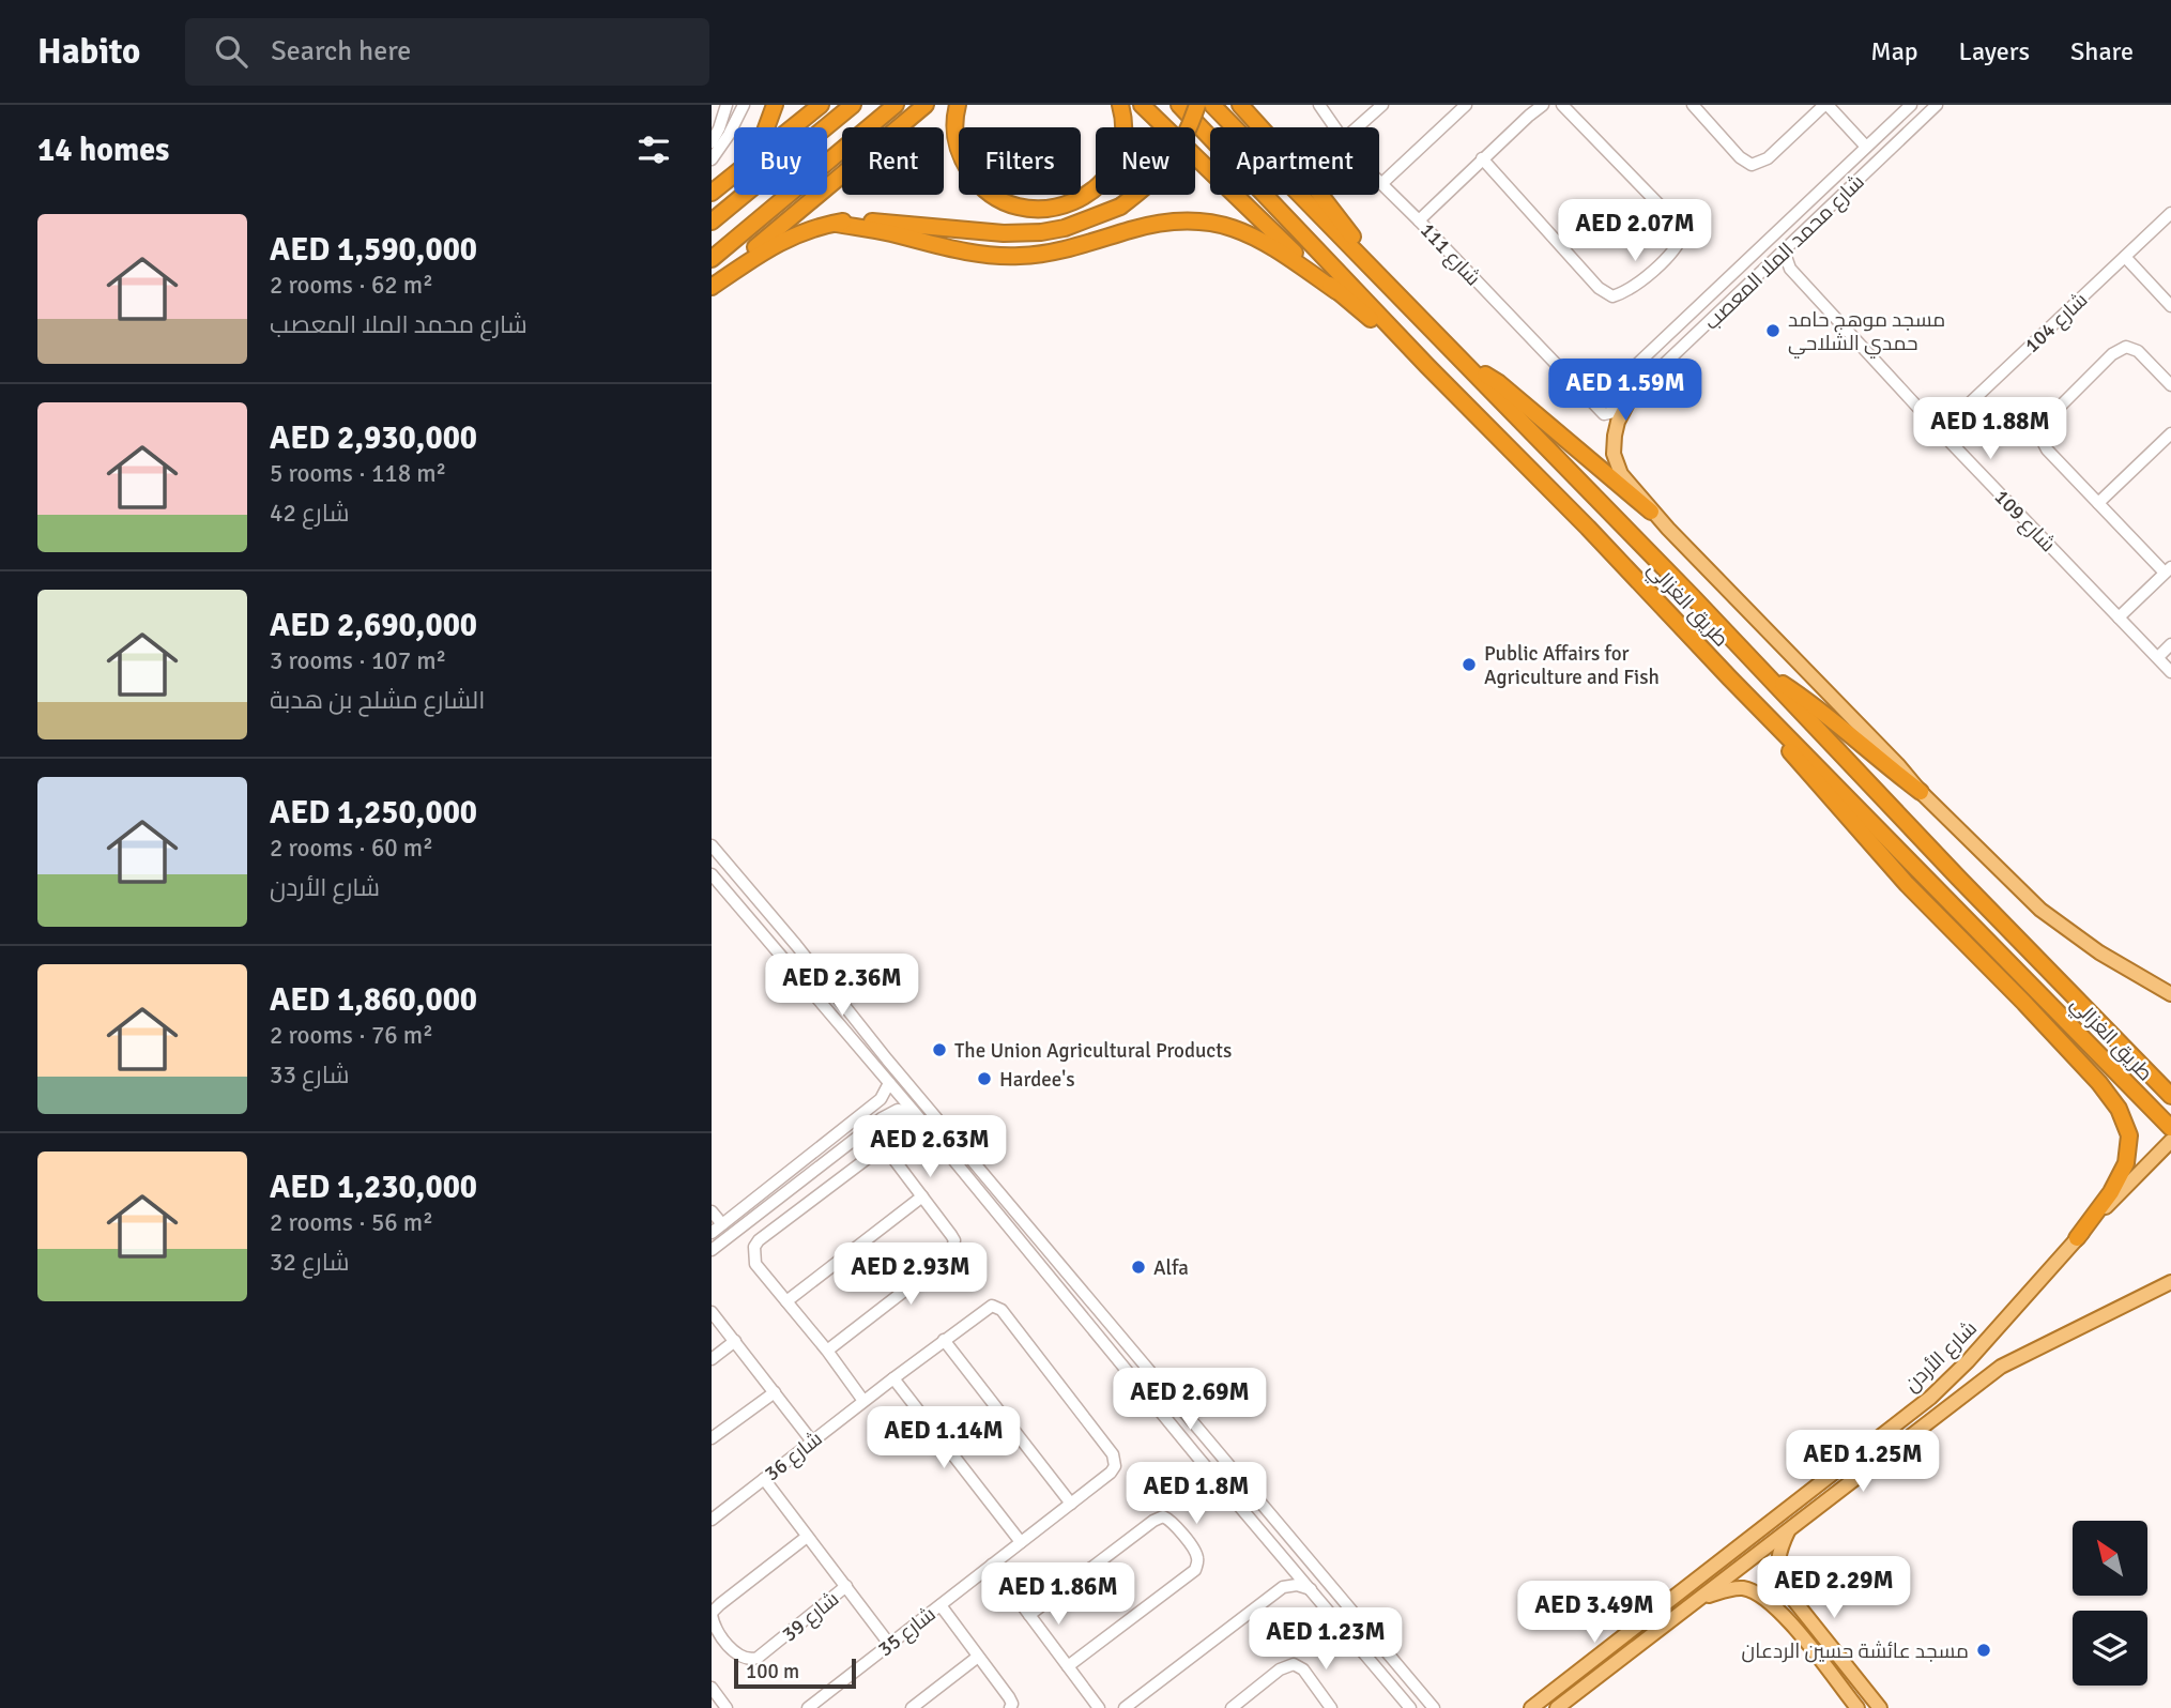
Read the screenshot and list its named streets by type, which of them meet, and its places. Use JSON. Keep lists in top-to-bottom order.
{
  "streets": {
    "highway": ["طريق الغزالي"],
    "main road": ["شارع الأردن"],
    "street": [
      "شارع محمد الملا المعصب",
      "شارع 111",
      "شارع 104",
      "شارع 109",
      "شارع 36",
      "شارع 39",
      "شارع 35"
    ]
  },
  "crossings": [
    ["شارع محمد الملا المعصب", "شارع 111"],
    ["شارع محمد الملا المعصب", "شارع 109"],
    ["شارع 104", "شارع 109"],
    ["شارع 36", "شارع 39"],
    ["شارع 36", "شارع 35"],
    ["شارع 39", "شارع 35"]
  ],
  "places": [
    "مسجد موهج حامد حمدي الشلاحي",
    "Public Affairs for Agriculture and Fish",
    "The Union Agricultural Products",
    "Hardee's",
    "Alfa",
    "مسجد عائشة حسين الردعان"
  ],
  "scale_bar": "100 m",
  "north": "top left",
  "page": {
    "header": "Habito",
    "search": "Search here",
    "nav": ["Map", "Layers", "Share"],
    "heading": "14 homes",
    "chip": [
      "Buy",
      "Rent",
      "Filters",
      "New",
      "Apartment"
    ],
    "list": [
      {
        "name": "AED 1,590,000",
        "note": "2 rooms · 62 m² · شارع محمد الملا المعصب"
      },
      {
        "name": "AED 2,930,000",
        "note": "5 rooms · 118 m² · شارع 42"
      },
      {
        "name": "AED 2,690,000",
        "note": "3 rooms · 107 m² · الشارع مشلح بن هدبة"
      },
      {
        "name": "AED 1,250,000",
        "note": "2 rooms · 60 m² · شارع الأردن"
      },
      {
        "name": "AED 1,860,000",
        "note": "2 rooms · 76 m² · شارع 33"
      },
      {
        "name": "AED 1,230,000",
        "note": "2 rooms · 56 m² · شارع 32"
      }
    ],
    "price": [
      "AED 2.07M",
      "AED 1.59M",
      "AED 1.88M",
      "AED 2.36M",
      "AED 2.63M",
      "AED 2.93M",
      "AED 2.69M",
      "AED 1.14M",
      "AED 1.25M",
      "AED 1.8M",
      "AED 2.29M",
      "AED 1.86M",
      "AED 3.49M",
      "AED 1.23M"
    ],
    "scale": "100 m"
  }
}
